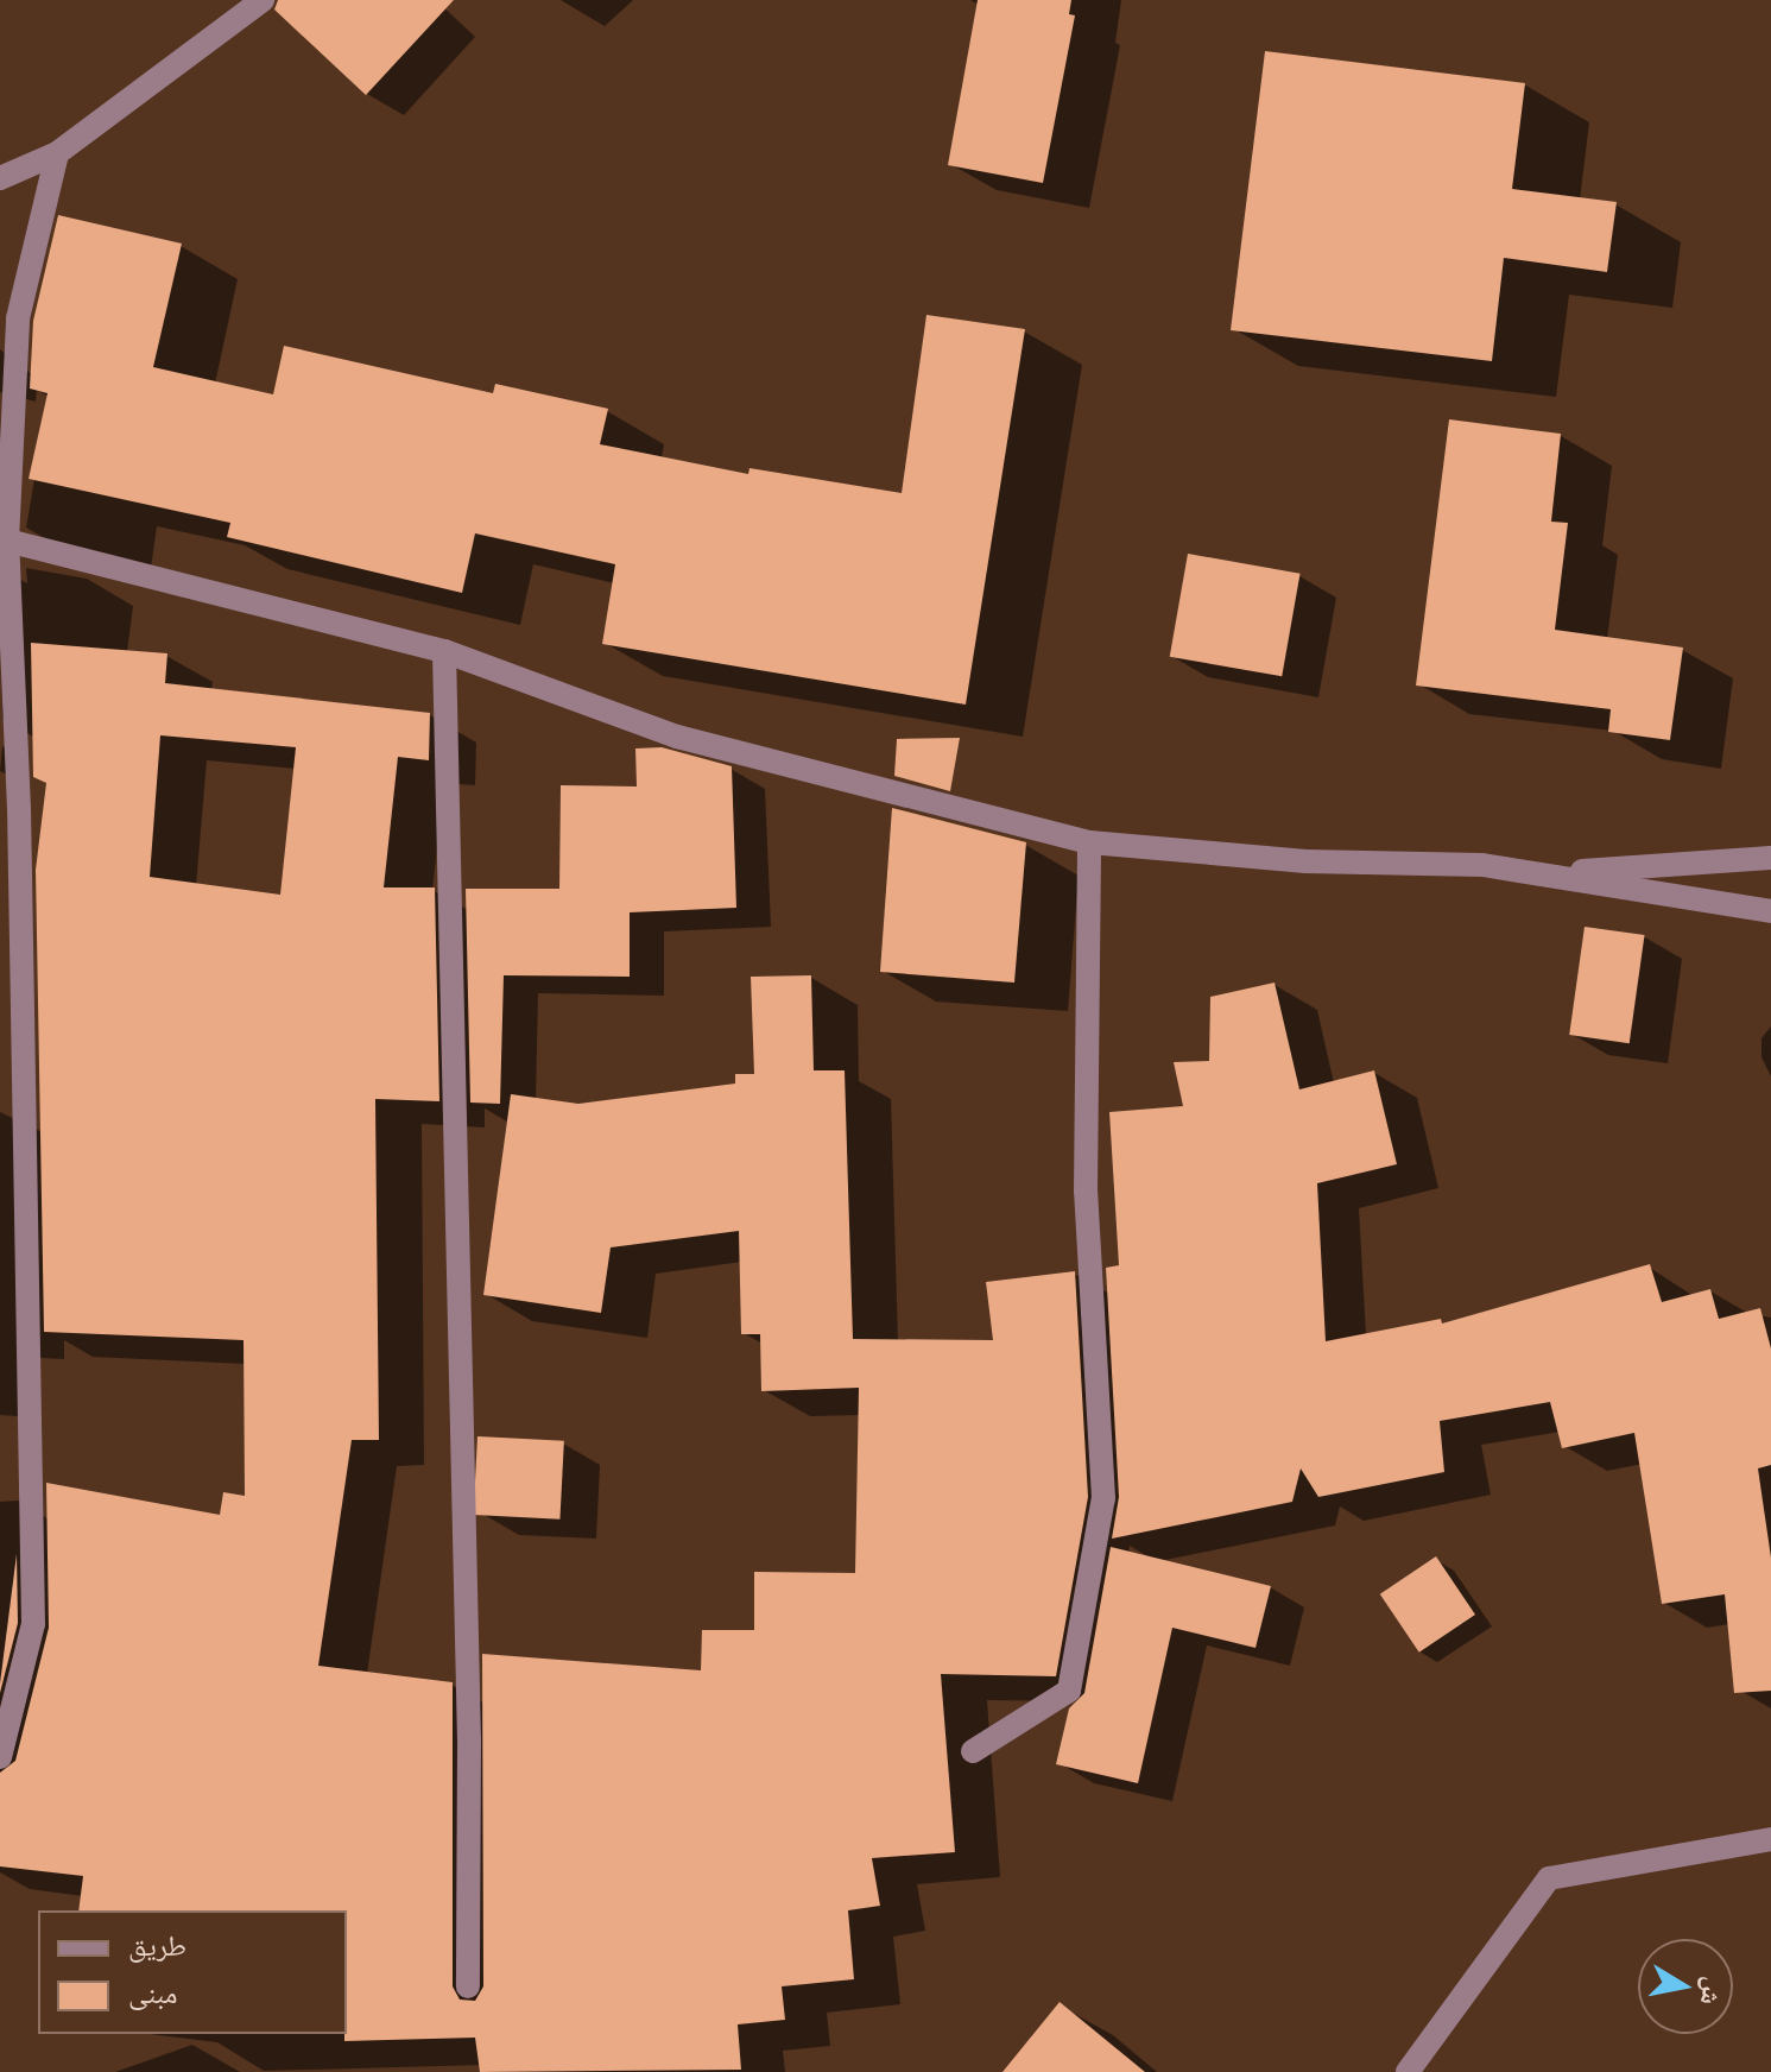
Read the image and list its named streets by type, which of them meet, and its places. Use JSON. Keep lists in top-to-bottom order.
{
  "legend": ["طريق", "مبنى"],
  "north": "right"
}
